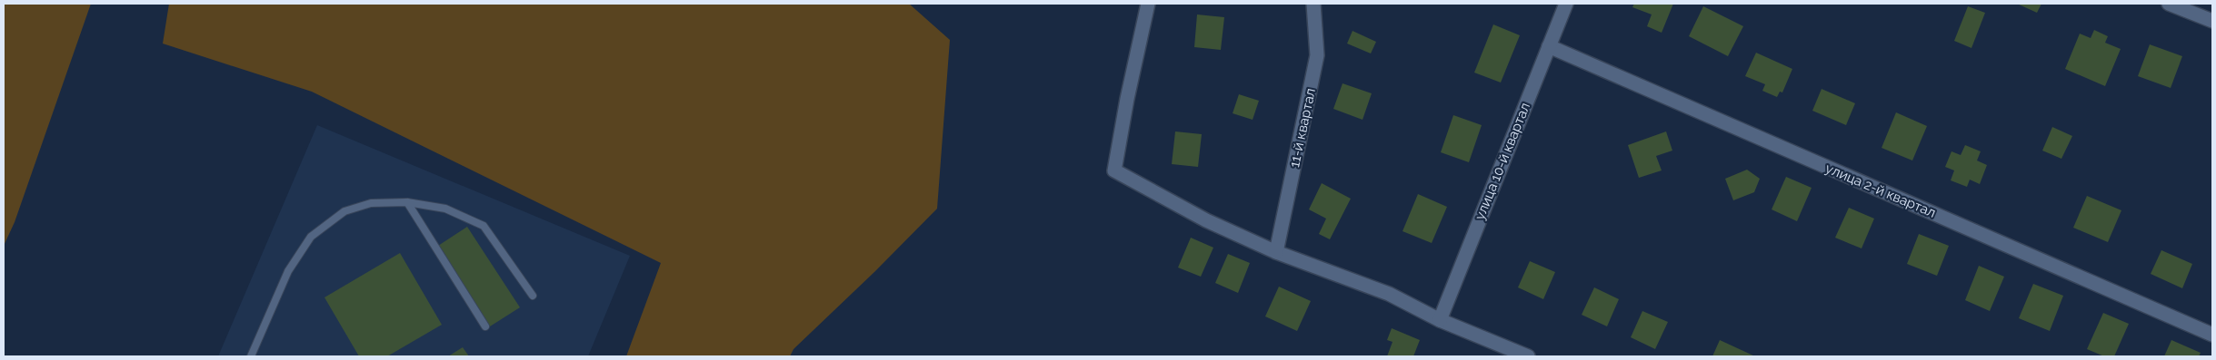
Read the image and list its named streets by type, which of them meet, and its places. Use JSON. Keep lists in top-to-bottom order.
{
  "streets": {
    "street": ["11-й квартал", "улица 10-й квартал", "улица 2-й квартал"]
  },
  "crossings": [
    ["улица 10-й квартал", "улица 2-й квартал"]
  ]
}
